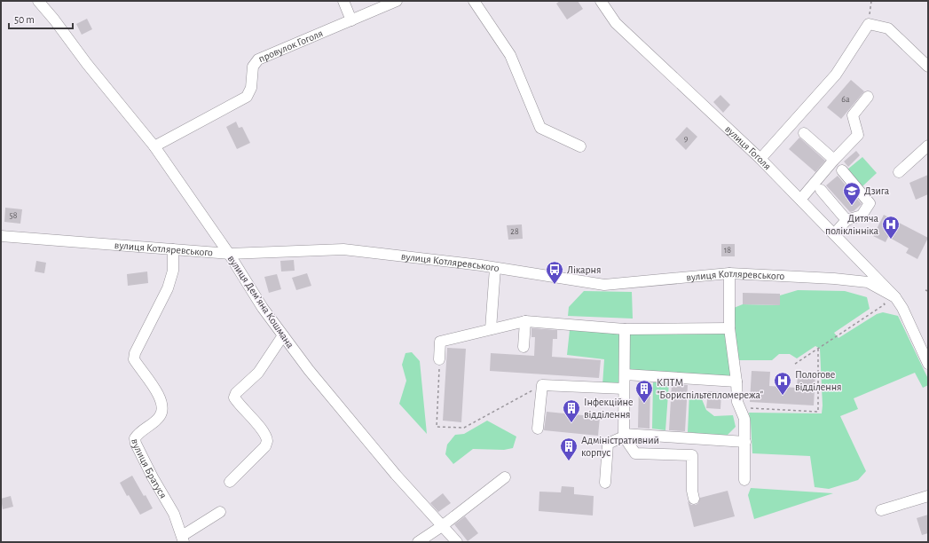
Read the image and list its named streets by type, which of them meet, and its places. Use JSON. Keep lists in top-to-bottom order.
{
  "streets": {
    "street": [
      "провулок Гоголя",
      "вулиця Гоголя",
      "вулиця Котляревського",
      "вулиця Демʼяна Кошмана",
      "вулиця Братуся"
    ]
  },
  "crossings": [
    ["провулок Гоголя", "вулиця Демʼяна Кошмана"],
    ["вулиця Гоголя", "вулиця Котляревського"],
    ["вулиця Котляревського", "вулиця Демʼяна Кошмана"],
    ["вулиця Котляревського", "вулиця Братуся"]
  ],
  "places": {
    "school or university": ["Дзига"],
    "hospital": ["Дитяча поліклінніка", "Пологове відділення"],
    "bus stop": ["Лікарня"],
    "building": ["КПТМ \"Бориспільтепломережа\"", "Інфекційне відділення", "Адміністративний корпус"]
  },
  "house_numbers": [
    "6а",
    "9",
    "58",
    "28",
    "18"
  ],
  "scale_bar": "50 m"
}
